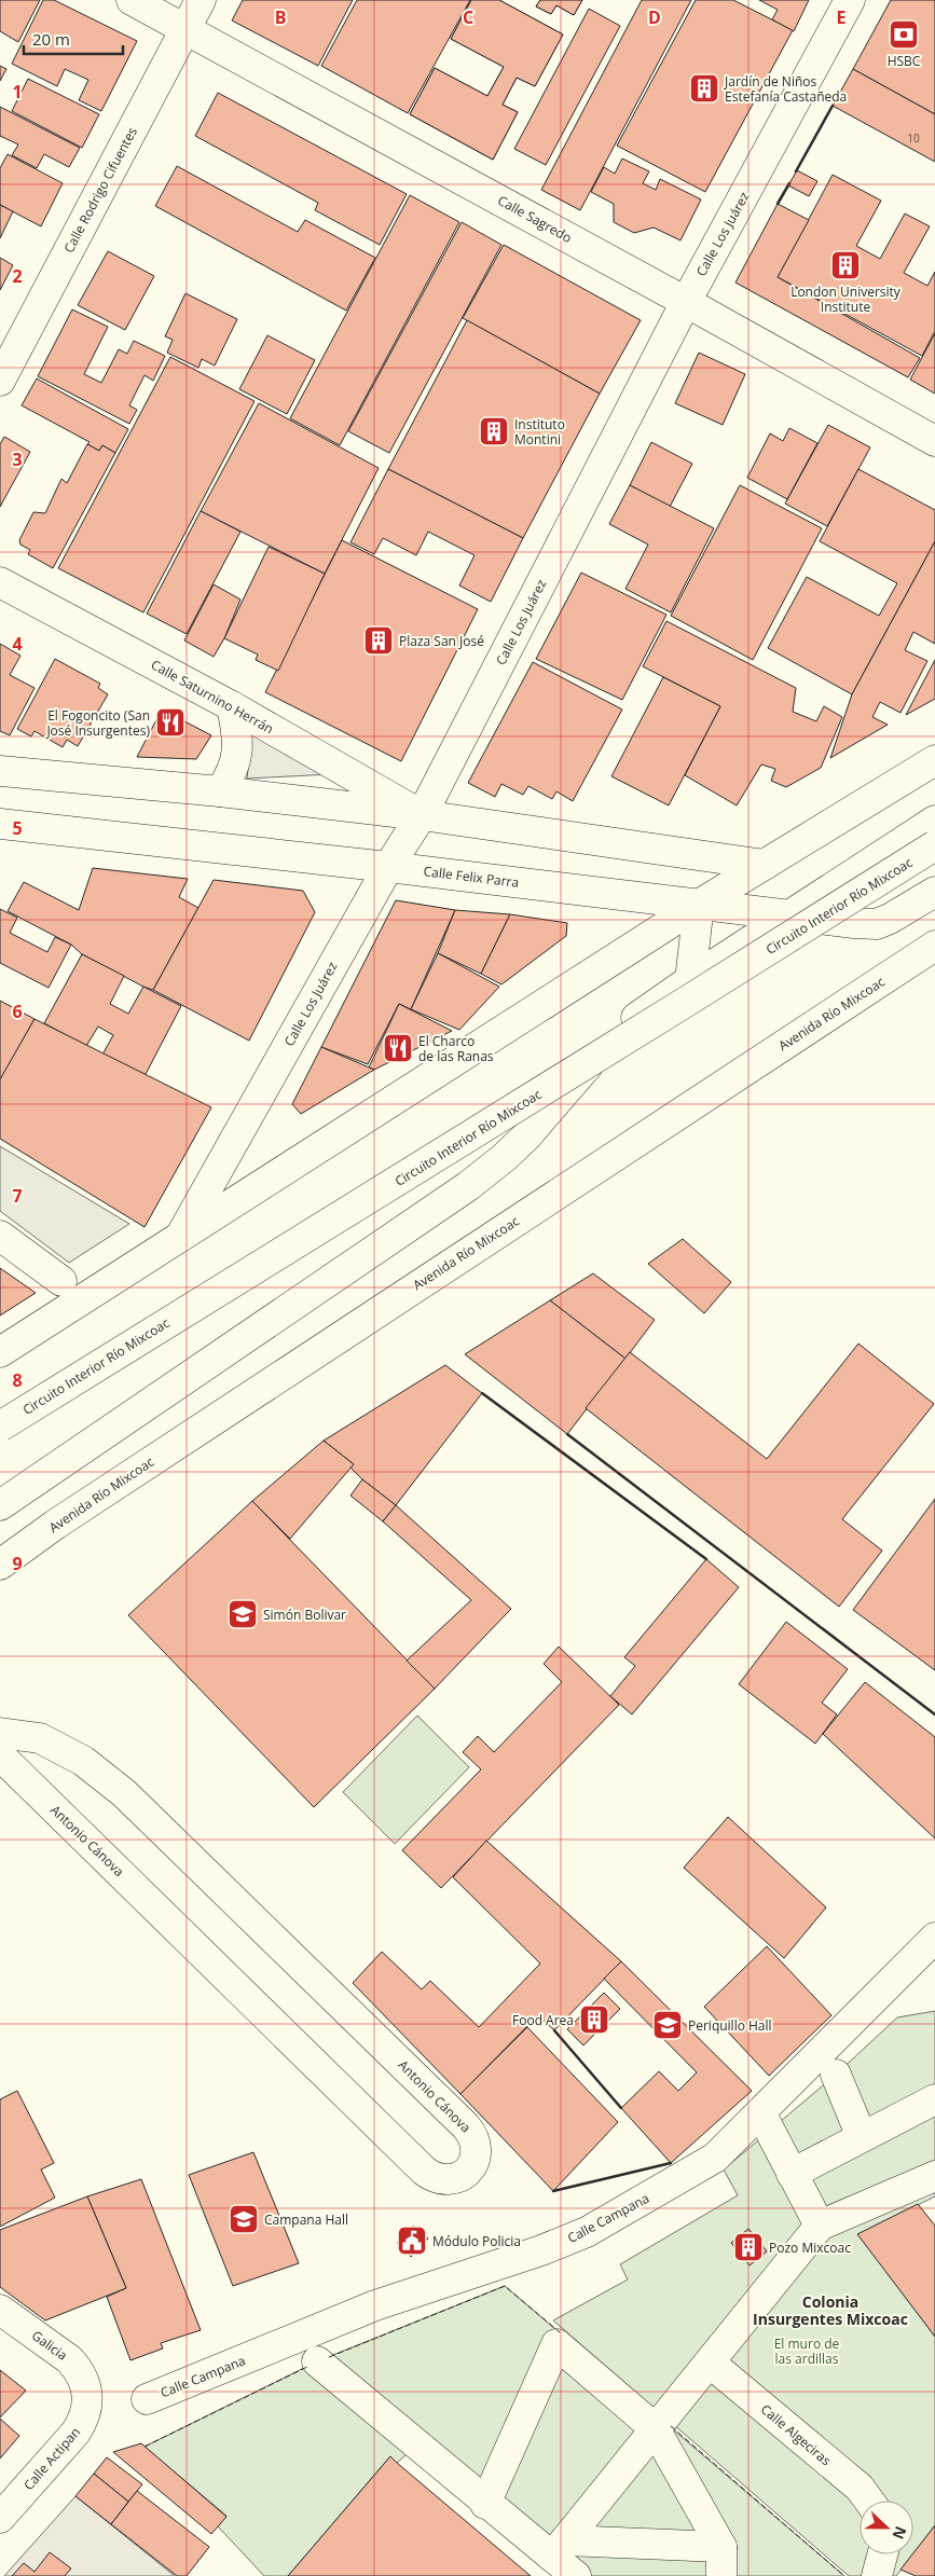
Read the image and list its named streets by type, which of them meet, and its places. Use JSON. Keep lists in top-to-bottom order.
{
  "streets": {
    "main road": [
      "Calle Rodrigo Cifuentes",
      "Calle Sagredo",
      "Calle Los Juárez",
      "Calle Saturnino Herrán",
      "Calle Felix Parra",
      "Circuito Interior Río Mixcoac",
      "Avenida Río Mixcoac",
      "Antonio Cánova",
      "Calle Campana",
      "Galicia",
      "Calle Algeciras",
      "Calle Actipan"
    ]
  },
  "crossings": [
    ["Calle Rodrigo Cifuentes", "Calle Sagredo"],
    ["Calle Sagredo", "Calle Los Juárez"],
    ["Calle Los Juárez", "Calle Saturnino Herrán"],
    ["Calle Los Juárez", "Calle Felix Parra"],
    ["Galicia", "Calle Actipan"]
  ],
  "districts": ["Colonia Insurgentes Mixcoac"],
  "parks": ["El muro de las ardillas"],
  "places": {
    "bank": ["HSBC"],
    "building": [
      "Jardín de Niños Estefanía Castañeda",
      "London University Institute",
      "Instituto Montini",
      "Plaza San José",
      "Food Area",
      "Pozo Mixcoac"
    ],
    "restaurant": ["El Fogoncito (San José Insurgentes)", "El Charco de las Ranas"],
    "school or university": ["Simón Bolivar", "Periquillo Hall", "Campana Hall"],
    "public building": ["Módulo Policia"]
  },
  "house_numbers": ["10"],
  "scale_bar": "20 m",
  "north": "right",
  "grid": {
    "columns": [
      "B",
      "C",
      "D",
      "E"
    ],
    "rows": [
      "1",
      "2",
      "3",
      "4",
      "5",
      "6",
      "7",
      "8",
      "9"
    ]
  }
}
